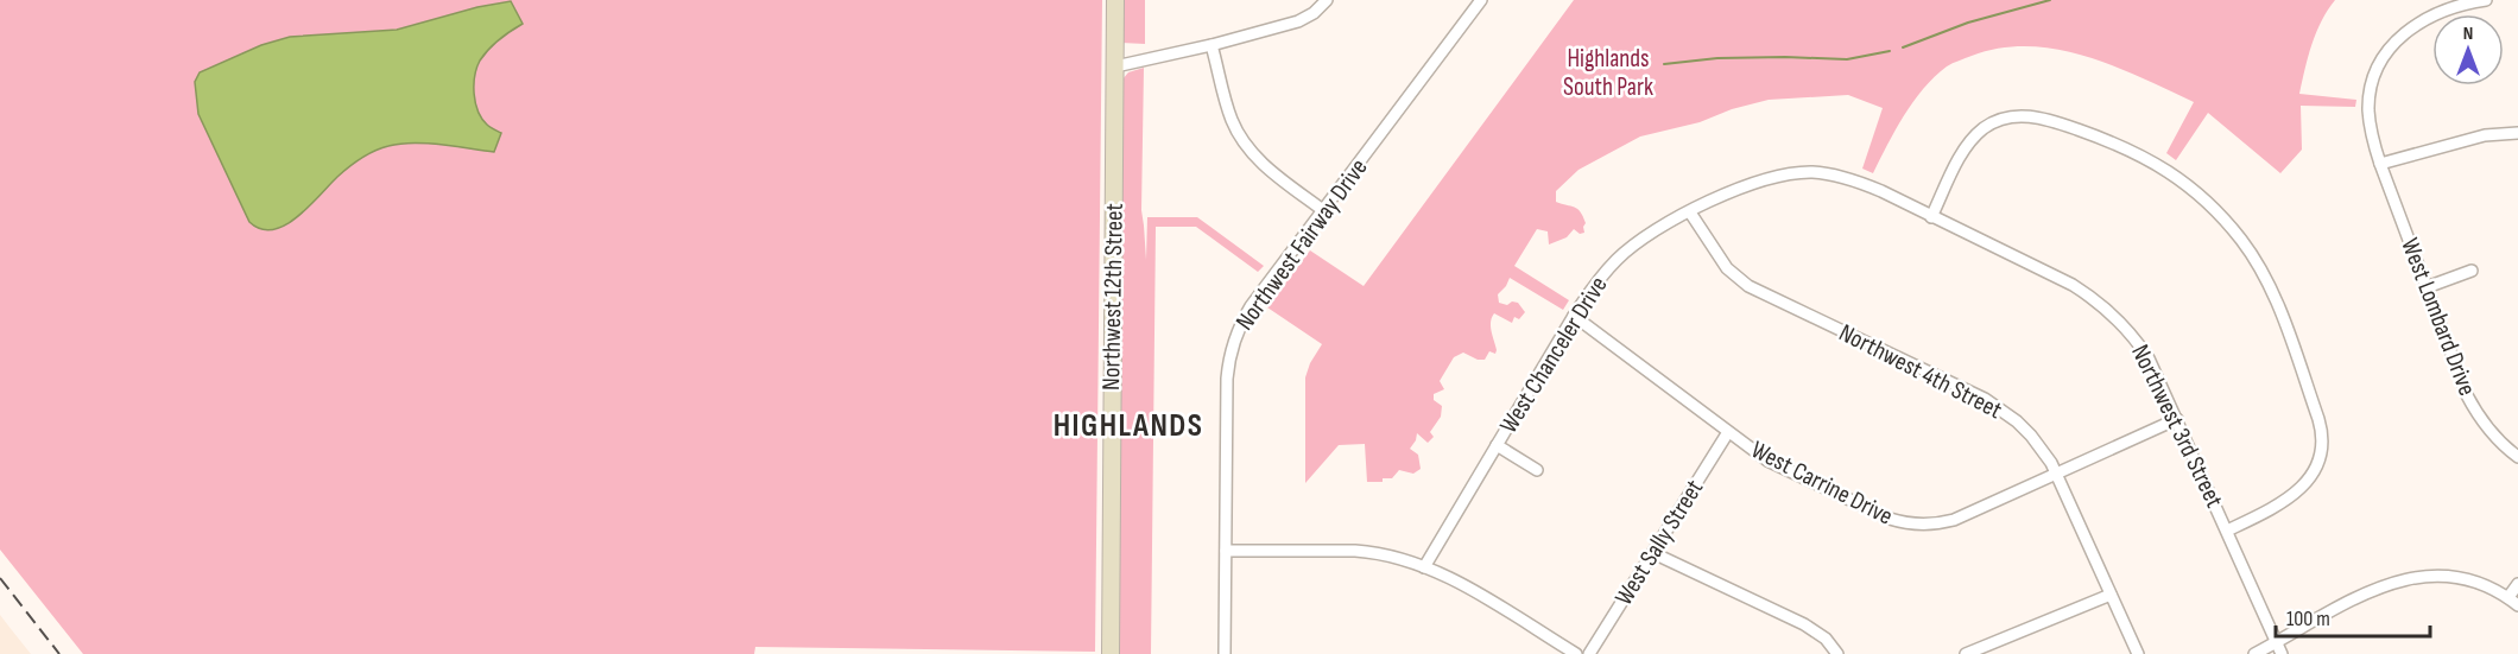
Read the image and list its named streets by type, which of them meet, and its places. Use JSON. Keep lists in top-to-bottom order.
{
  "streets": {
    "main road": ["Northwest 12th Street"],
    "street": [
      "Northwest Fairway Drive",
      "West Lombard Drive",
      "West Chanceler Drive",
      "Northwest 4th Street",
      "Northwest 3rd Street",
      "West Carrine Drive",
      "West Sally Street"
    ]
  },
  "crossings": [
    ["West Chanceler Drive", "Northwest 4th Street"],
    ["West Chanceler Drive", "Northwest 3rd Street"],
    ["West Chanceler Drive", "West Carrine Drive"],
    ["Northwest 4th Street", "West Carrine Drive"],
    ["Northwest 3rd Street", "West Carrine Drive"],
    ["West Carrine Drive", "West Sally Street"]
  ],
  "districts": ["HIGHLANDS"],
  "parks": ["Highlands South Park"],
  "scale_bar": "100 m",
  "north": "top"
}
